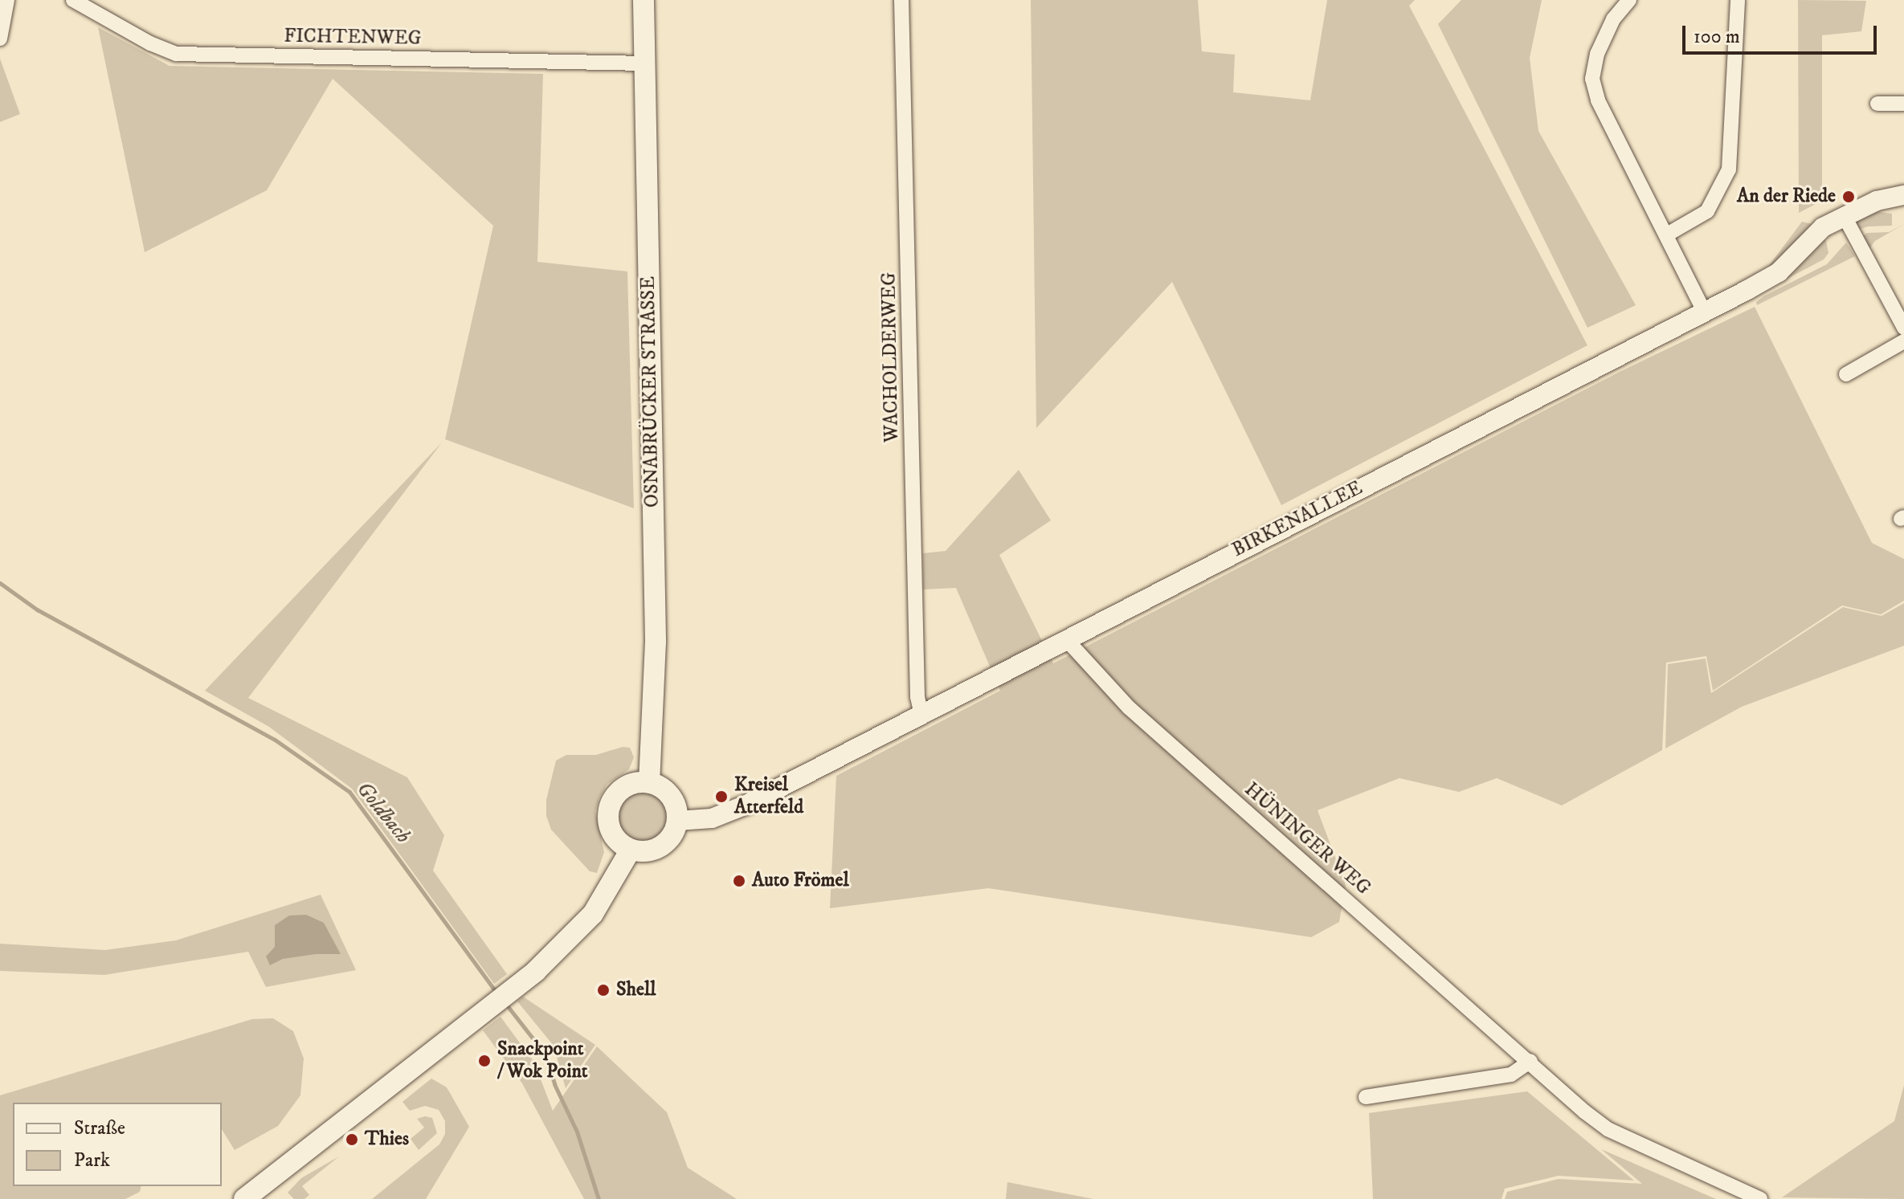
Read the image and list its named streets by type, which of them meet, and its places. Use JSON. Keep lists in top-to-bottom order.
{
  "streets": {
    "main road": ["OSNABRÜCKER STRASSE"],
    "street": [
      "FICHTENWEG",
      "WACHOLDERWEG",
      "BIRKENALLEE",
      "HÜNINGER WEG"
    ]
  },
  "crossings": [
    ["FICHTENWEG", "OSNABRÜCKER STRASSE"],
    ["WACHOLDERWEG", "BIRKENALLEE"],
    ["OSNABRÜCKER STRASSE", "BIRKENALLEE"],
    ["BIRKENALLEE", "HÜNINGER WEG"]
  ],
  "water": ["Goldbach"],
  "places": [
    "An der Riede",
    "Kreisel Atterfeld",
    "Auto Frömel",
    "Shell",
    "Snackpoint / Wok Point",
    "Thies"
  ],
  "legend": ["Straße", "Park"],
  "scale_bar": "100 m"
}
